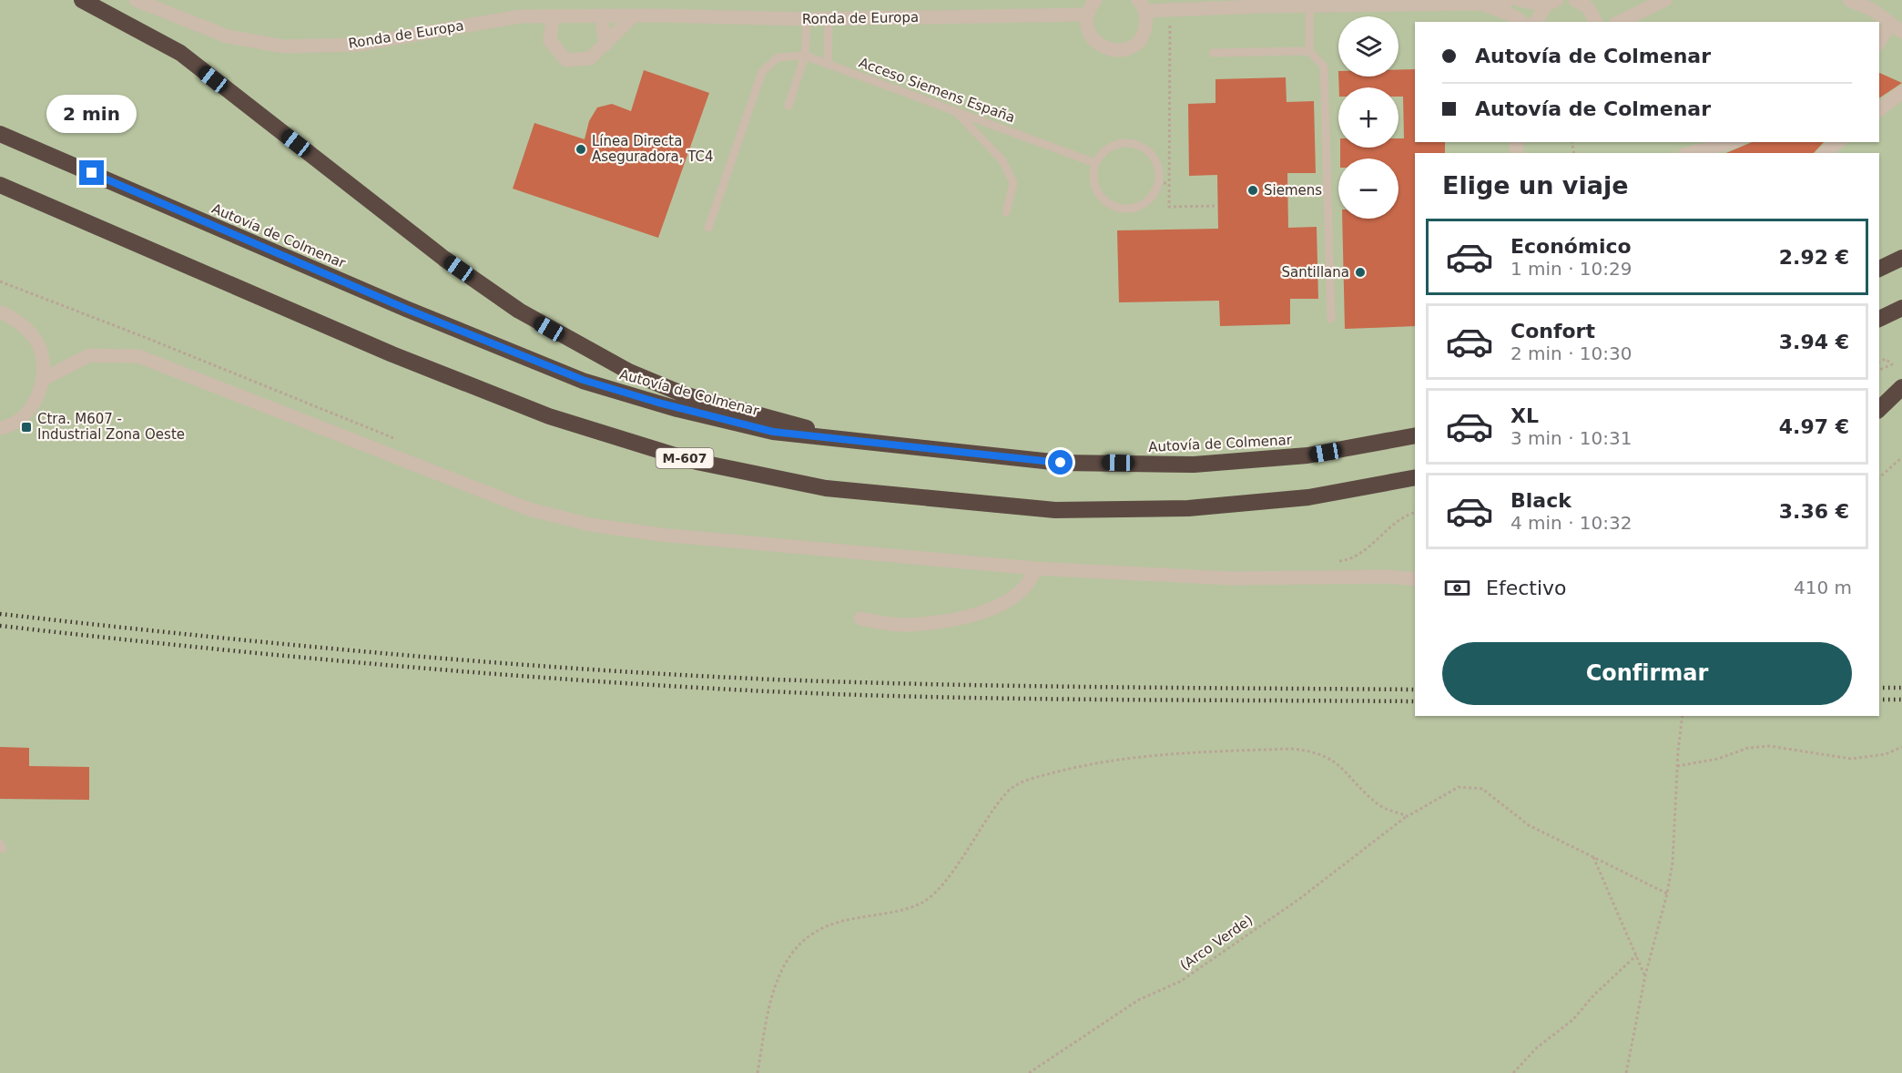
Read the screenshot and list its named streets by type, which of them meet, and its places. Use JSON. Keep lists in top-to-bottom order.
{
  "streets": {
    "highway": ["Autovía de Colmenar", "M-607"],
    "street": ["Ronda de Europa"],
    "lane": ["Acceso Siemens España"],
    "path": ["(Arco Verde)"]
  },
  "places": {
    "other": ["Línea Directa Aseguradora, TC4", "Siemens", "Santillana"],
    "transit": ["Ctra. M607 - Industrial Zona Oeste"]
  },
  "page": {
    "map_buttons": ["+", "−"],
    "banner": ["Autovía de Colmenar", "Autovía de Colmenar"],
    "bubble": "2 min",
    "heading": "Elige un viaje",
    "list": [
      {
        "name": "Económico",
        "note": "1 min · 10:29",
        "value": "2.92 €"
      },
      {
        "name": "Confort",
        "note": "2 min · 10:30",
        "value": "3.94 €"
      },
      {
        "name": "XL",
        "note": "3 min · 10:31",
        "value": "4.97 €"
      },
      {
        "name": "Black",
        "note": "4 min · 10:32",
        "value": "3.36 €"
      }
    ],
    "pay": ["Efectivo", "410 m"],
    "buttons": "Confirmar"
  }
}
